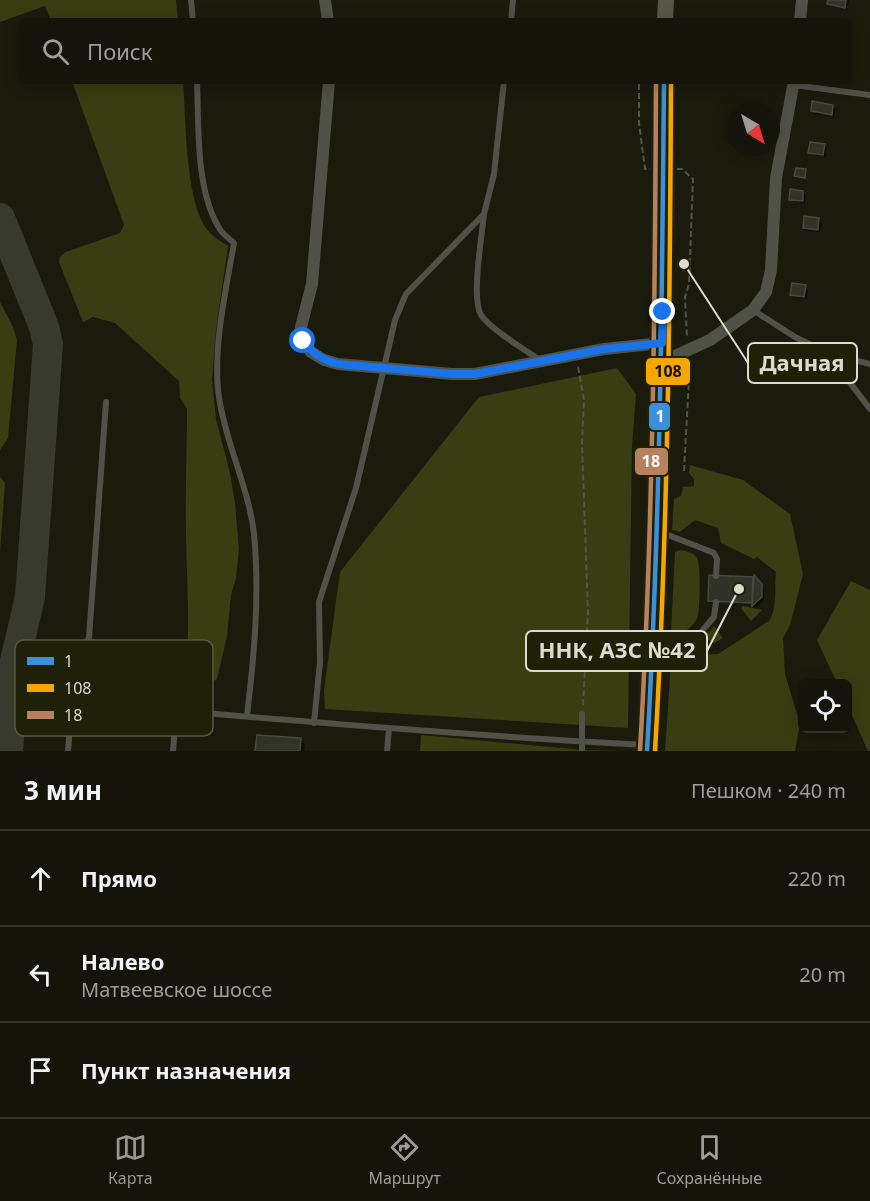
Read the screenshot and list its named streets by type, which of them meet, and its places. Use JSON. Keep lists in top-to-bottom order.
{
  "places": ["Дачная", "ННК, АЗС №42"],
  "lines": ["transit line 1", "transit line 108", "transit line 18"],
  "legend": ["1", "108", "18"],
  "north": "bottom right",
  "page": {
    "search": "Поиск",
    "heading": ["3 мин", "Пешком · 240 m"],
    "list": [
      ["Прямо", "220 m"],
      ["Налево", "Матвеевское шоссе", "20 m"],
      "Пункт назначения"
    ],
    "nav": ["Карта", "Маршрут", "Сохранённые"]
  }
}
